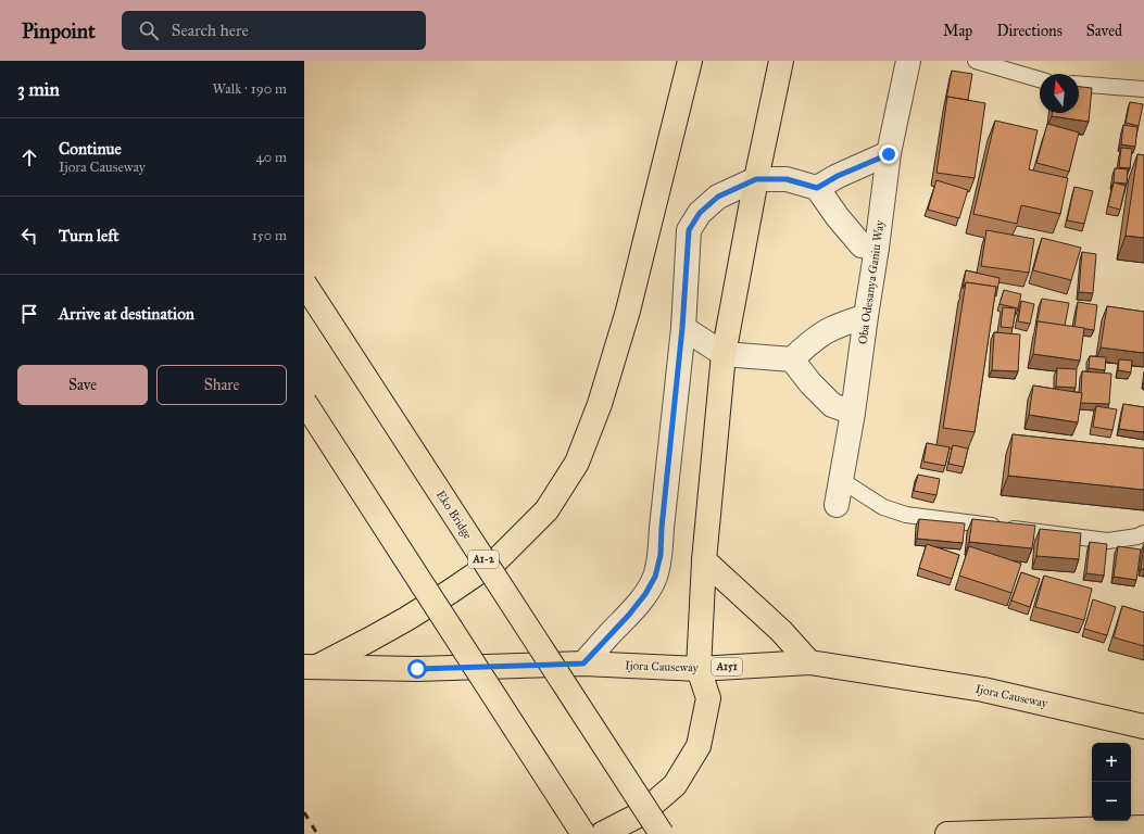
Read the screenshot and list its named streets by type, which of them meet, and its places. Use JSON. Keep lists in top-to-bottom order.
{
  "streets": {
    "main road": [
      "Eko Bridge",
      "A1-2",
      "Ijora Causeway",
      "A151"
    ],
    "street": ["Oba Odesanya Ganiu Way"]
  },
  "north": "top",
  "page": {
    "header": "Pinpoint",
    "search": "Search here",
    "nav": ["Map", "Directions", "Saved"],
    "heading": ["3 min", "Walk · 190 m"],
    "list": [
      ["Continue", "Ijora Causeway", "40 m"],
      ["Turn left", "150 m"],
      "Arrive at destination"
    ],
    "buttons": ["Save", "Share"],
    "map_buttons": ["+", "−"]
  }
}
